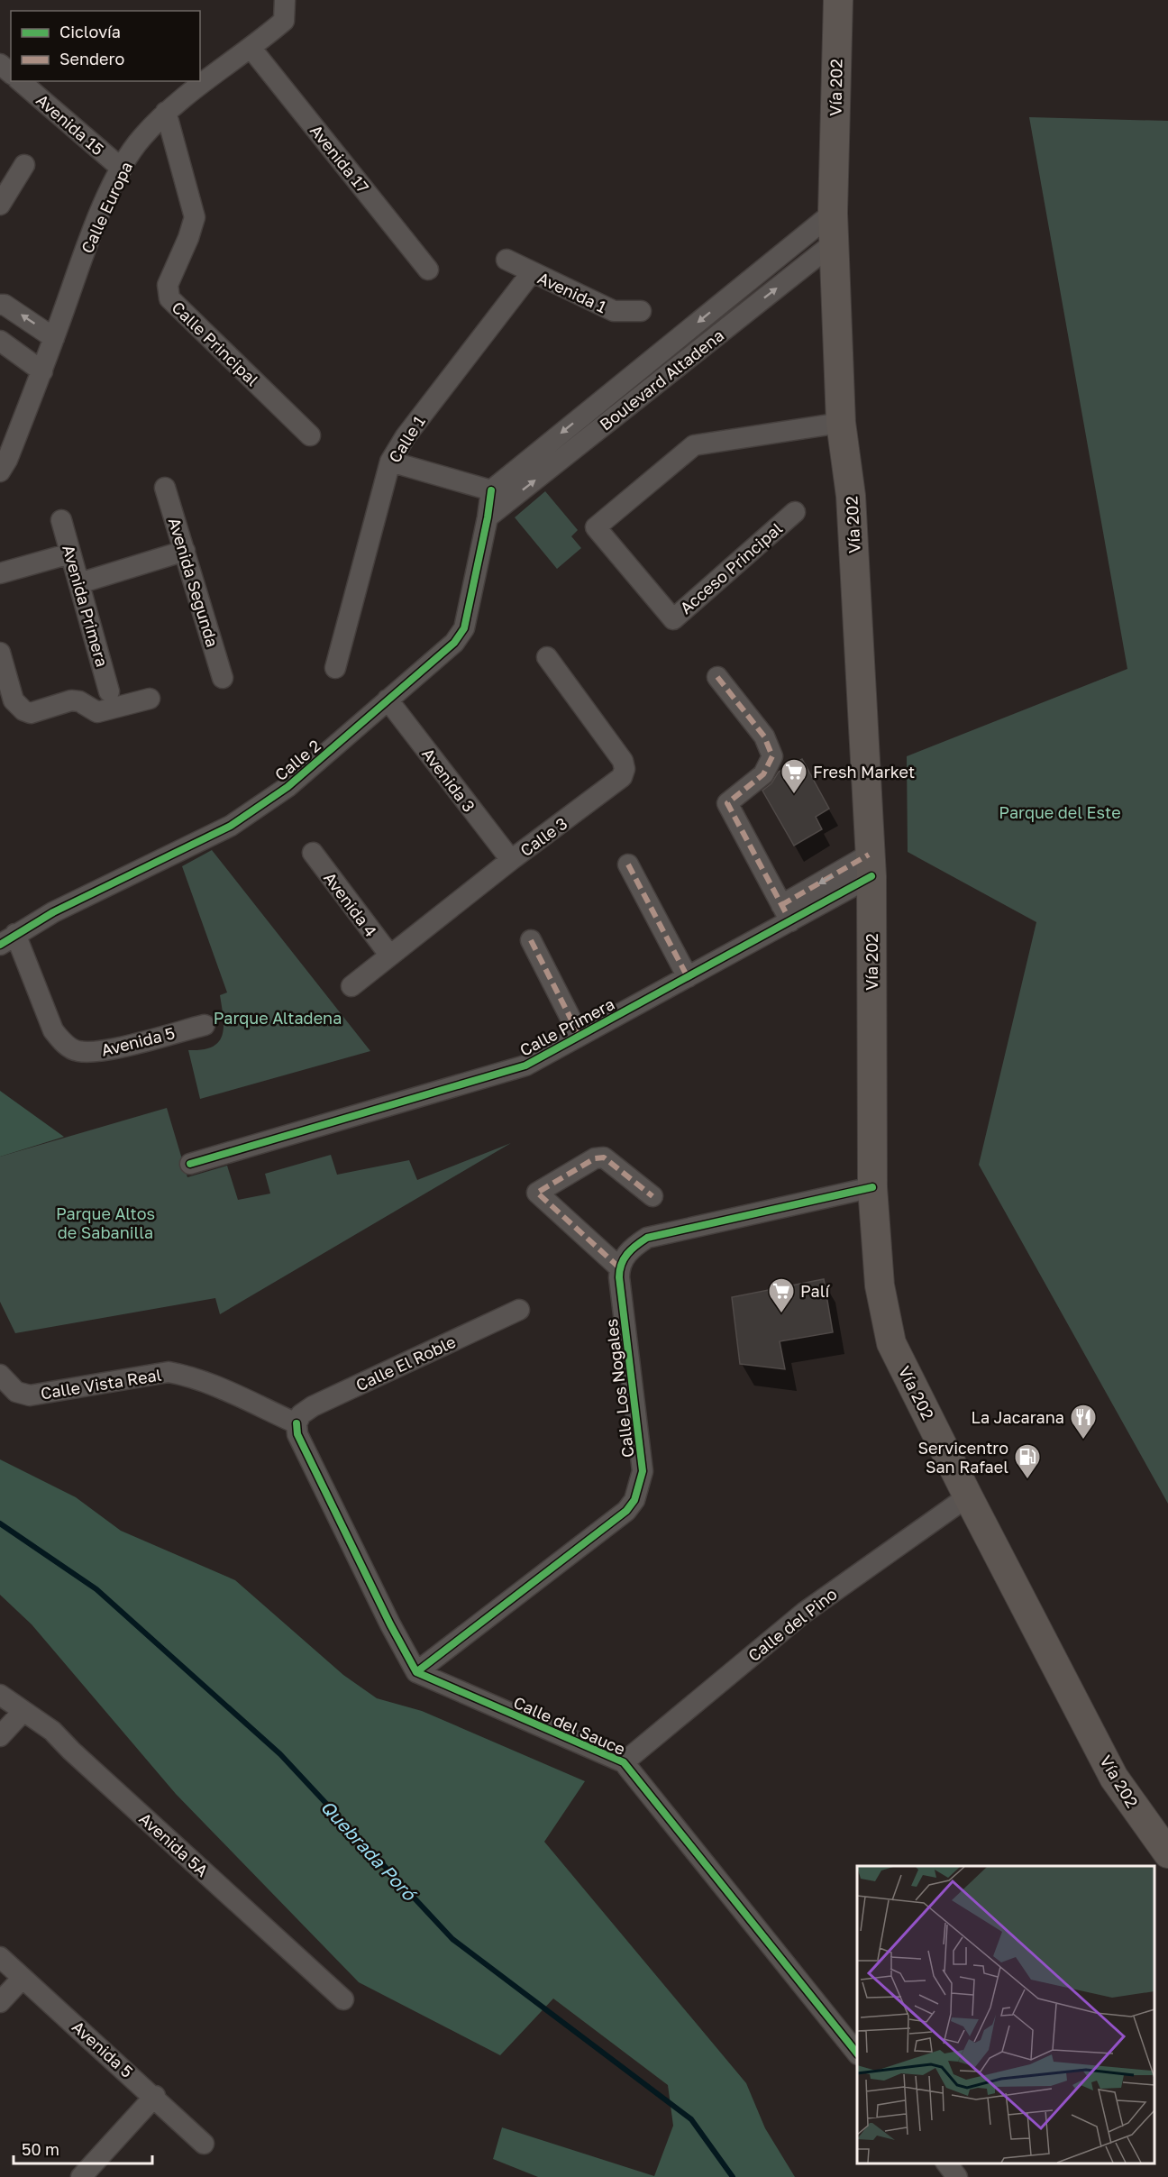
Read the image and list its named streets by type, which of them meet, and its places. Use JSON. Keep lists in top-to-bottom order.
{
  "streets": {
    "main road": ["Vía 202"],
    "street": [
      "Avenida 15",
      "Avenida 17",
      "Calle Europa",
      "Avenida 1",
      "Calle Principal",
      "Boulevard Altadena",
      "Calle 1",
      "Acceso Principal",
      "Avenida Segunda",
      "Avenida Primera",
      "Calle 2",
      "Avenida 3",
      "Calle 3",
      "Avenida 4",
      "Calle Primera",
      "Avenida 5",
      "Calle El Roble",
      "Calle Vista Real",
      "Calle Los Nogales",
      "Calle del Pino",
      "Calle del Sauce",
      "Avenida 5A"
    ]
  },
  "crossings": [
    ["Vía 202", "Boulevard Altadena"],
    ["Vía 202", "Acceso Principal"],
    ["Vía 202", "Calle Primera"],
    ["Vía 202", "Calle del Pino"],
    ["Avenida 15", "Calle Europa"],
    ["Avenida 17", "Calle Europa"],
    ["Calle Europa", "Calle Principal"],
    ["Avenida 1", "Calle 1"],
    ["Boulevard Altadena", "Calle 2"],
    ["Calle 2", "Avenida 3"],
    ["Calle 2", "Avenida 5"],
    ["Avenida 3", "Calle 3"],
    ["Calle 3", "Avenida 4"],
    ["Calle El Roble", "Calle Vista Real"],
    ["Calle Los Nogales", "Calle del Sauce"],
    ["Calle del Pino", "Calle del Sauce"]
  ],
  "water": ["Quebrada Poró"],
  "parks": ["Parque del Este", "Parque Altadena", "Parque Altos de Sabanilla"],
  "places": {
    "supermarket": ["Fresh Market", "Palí"],
    "restaurant": ["La Jacarana"],
    "fuel station": ["Servicentro San Rafael"]
  },
  "legend": ["Ciclovía", "Sendero"],
  "scale_bar": "50 m"
}
